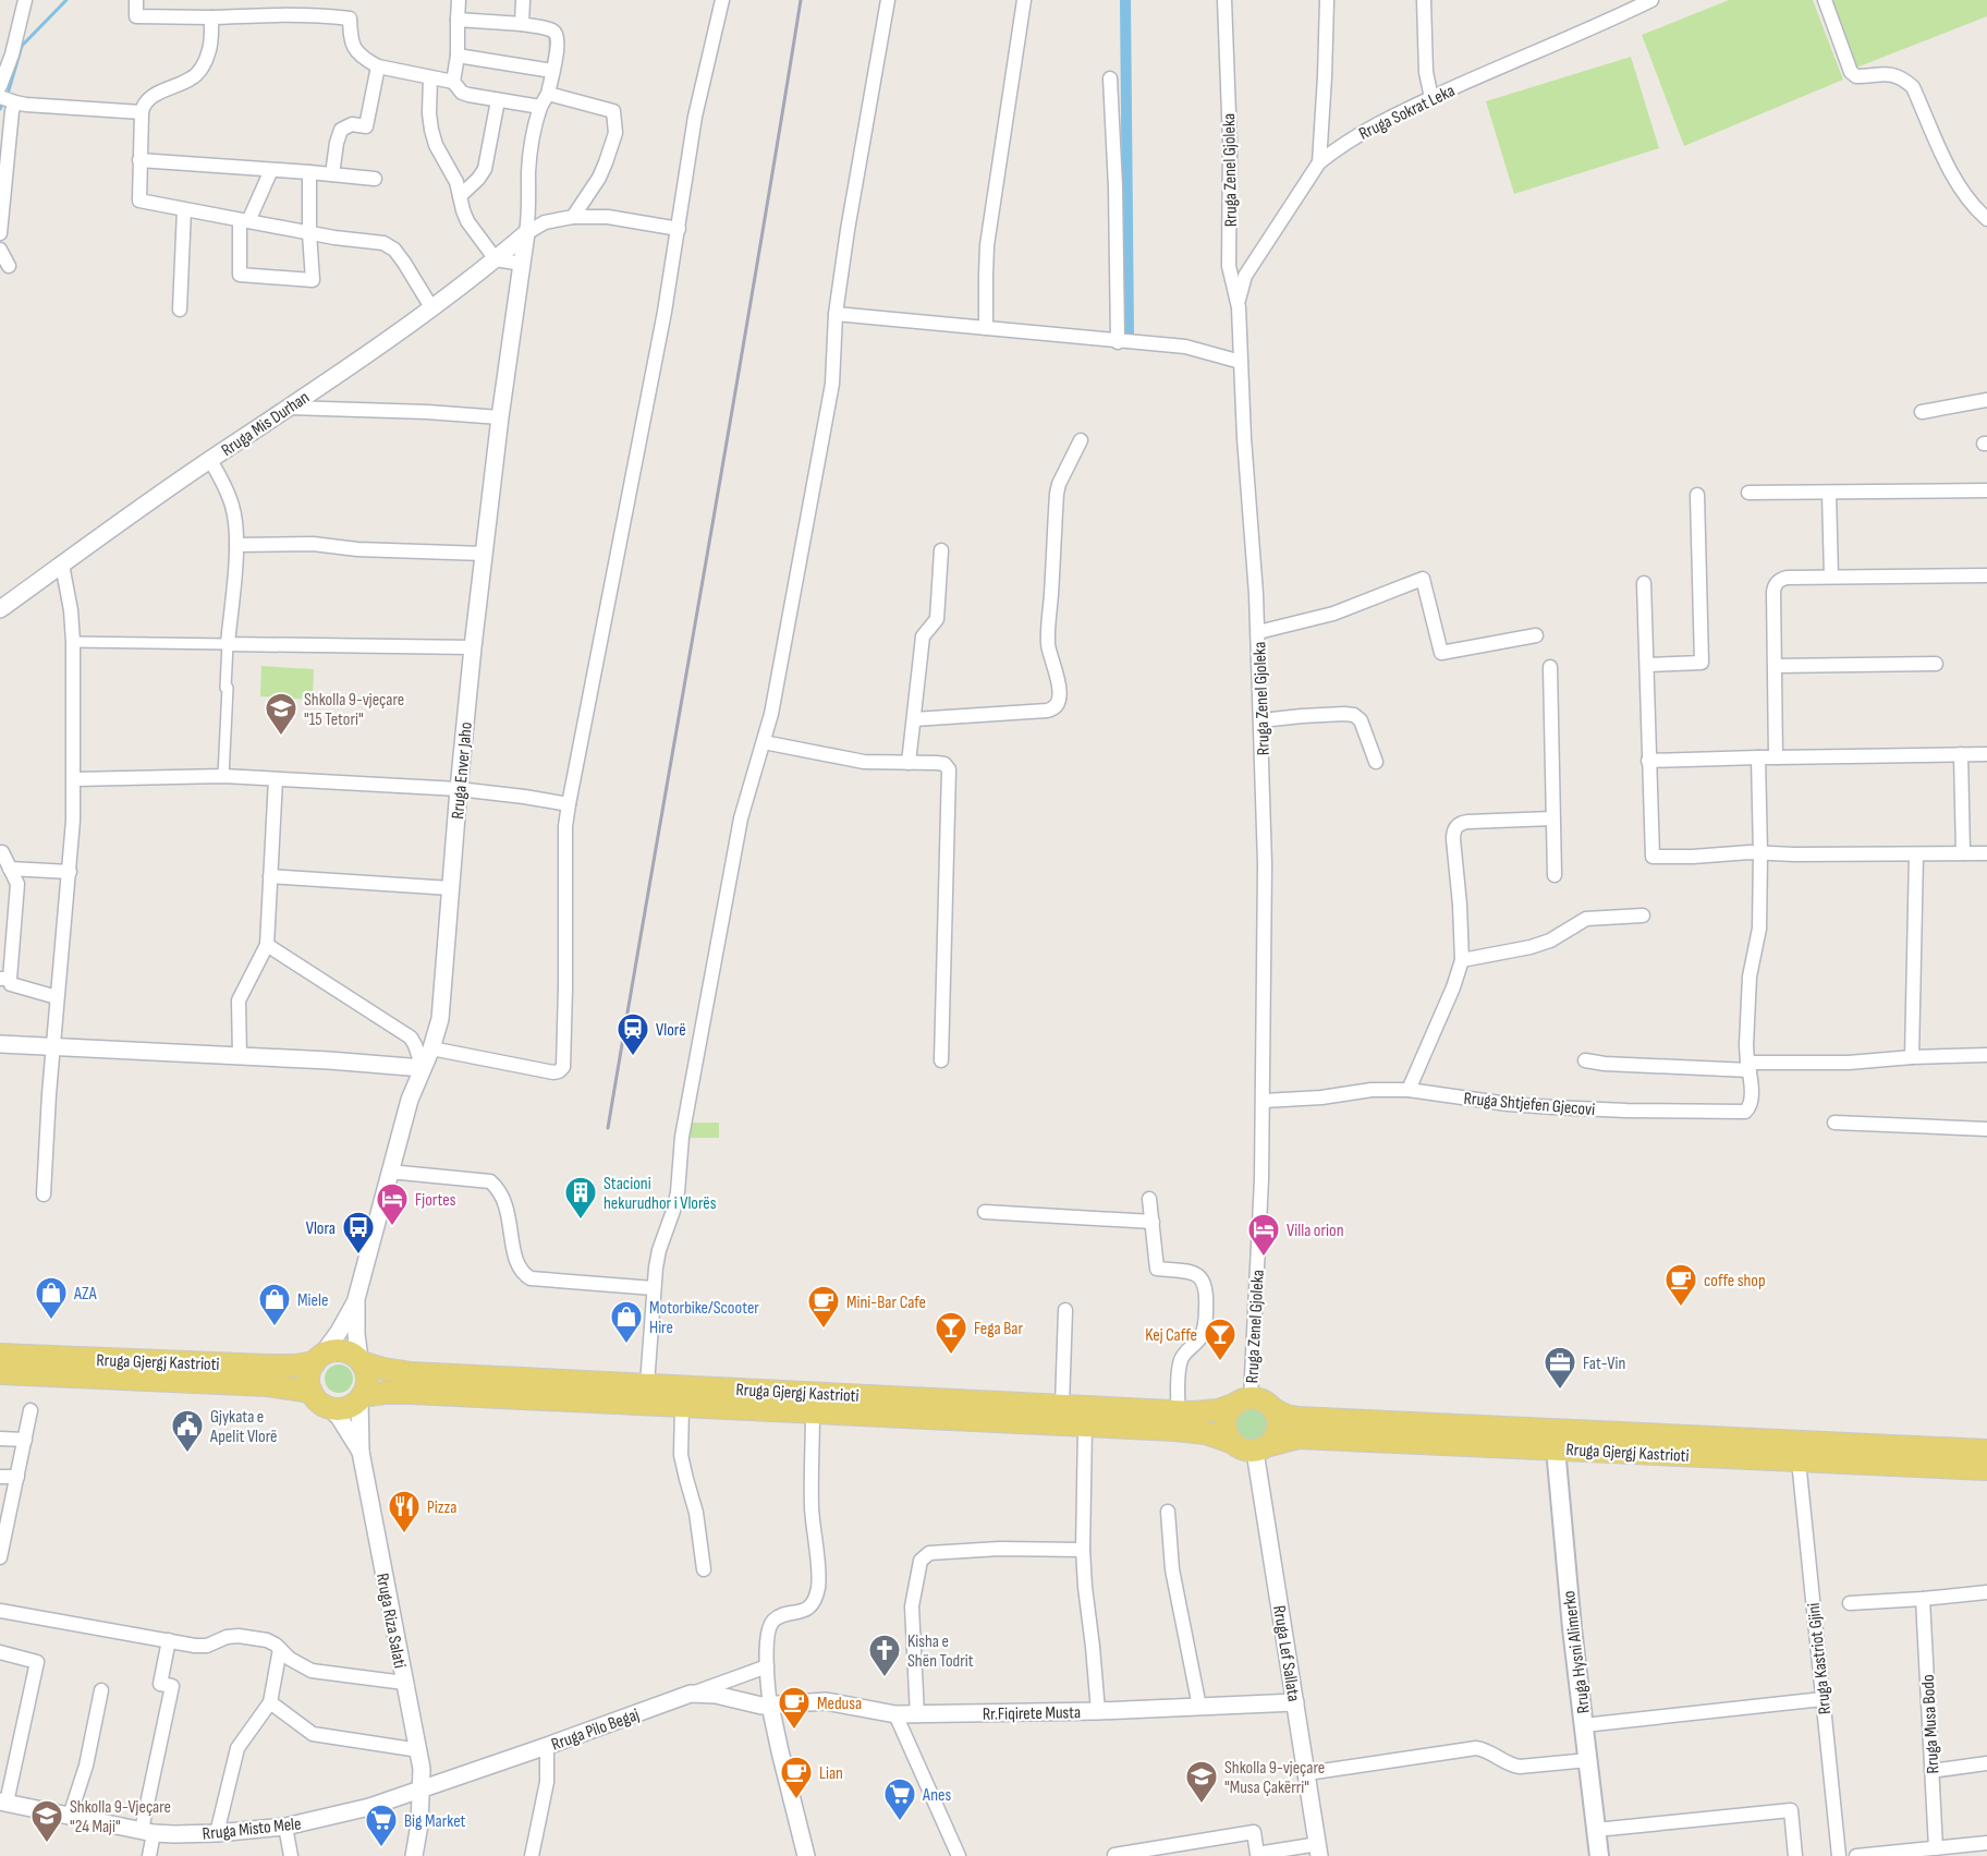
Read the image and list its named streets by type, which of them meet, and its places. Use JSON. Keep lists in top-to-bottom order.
{
  "streets": {
    "main road": ["Rruga Gjergj Kastrioti", "Rruga Hysni Alimerko"],
    "street": [
      "Rruga Sokrat Leka",
      "Rruga Zenel Gjoleka",
      "Rruga Mis Durhan",
      "Rruga Enver Jaho",
      "Rruga Shtjefen Gjecovi",
      "Rruga Riza Salati",
      "Rruga Lef Sallata",
      "Rruga Kastriot Gjini",
      "Rr.Fiqirete Musta",
      "Rruga Musa Bodo",
      "Rruga Pilo Begaj",
      "Rruga Misto Mele"
    ]
  },
  "crossings": [
    ["Rruga Sokrat Leka", "Rruga Zenel Gjoleka"],
    ["Rruga Zenel Gjoleka", "Rruga Shtjefen Gjecovi"],
    ["Rruga Zenel Gjoleka", "Rruga Gjergj Kastrioti"],
    ["Rruga Zenel Gjoleka", "Rruga Lef Sallata"],
    ["Rruga Mis Durhan", "Rruga Enver Jaho"],
    ["Rruga Gjergj Kastrioti", "Rruga Hysni Alimerko"],
    ["Rruga Gjergj Kastrioti", "Rruga Lef Sallata"],
    ["Rruga Gjergj Kastrioti", "Rruga Kastriot Gjini"],
    ["Rruga Riza Salati", "Rruga Pilo Begaj"],
    ["Rruga Riza Salati", "Rruga Misto Mele"],
    ["Rruga Lef Sallata", "Rr.Fiqirete Musta"],
    ["Rr.Fiqirete Musta", "Rruga Pilo Begaj"],
    ["Rruga Pilo Begaj", "Rruga Misto Mele"]
  ],
  "places": {
    "school or university": ["Shkolla 9-vjeçare \"15 Tetori\"", "Shkolla 9-vjeçare \"Musa Çakërri\"", "Shkolla 9-Vjeçare \"24 Maji\""],
    "station": ["Vlorë"],
    "building": ["Stacioni hekurudhor i Vlorës"],
    "hotel": ["Fjortes", "Villa orion"],
    "bus stop": ["Vlora"],
    "cafe": [
      "coffe shop",
      "Mini-Bar Cafe",
      "Medusa",
      "Lian"
    ],
    "shop": ["AZA", "Miele", "Motorbike/Scooter Hire"],
    "bar": ["Fega Bar", "Kej Caffe"],
    "office": ["Fat-Vin"],
    "public building": ["Gjykata e Apelit Vlorë"],
    "restaurant": ["Pizza"],
    "church": ["Kisha e Shën Todrit"],
    "supermarket": ["Anes", "Big Market"]
  }
}
